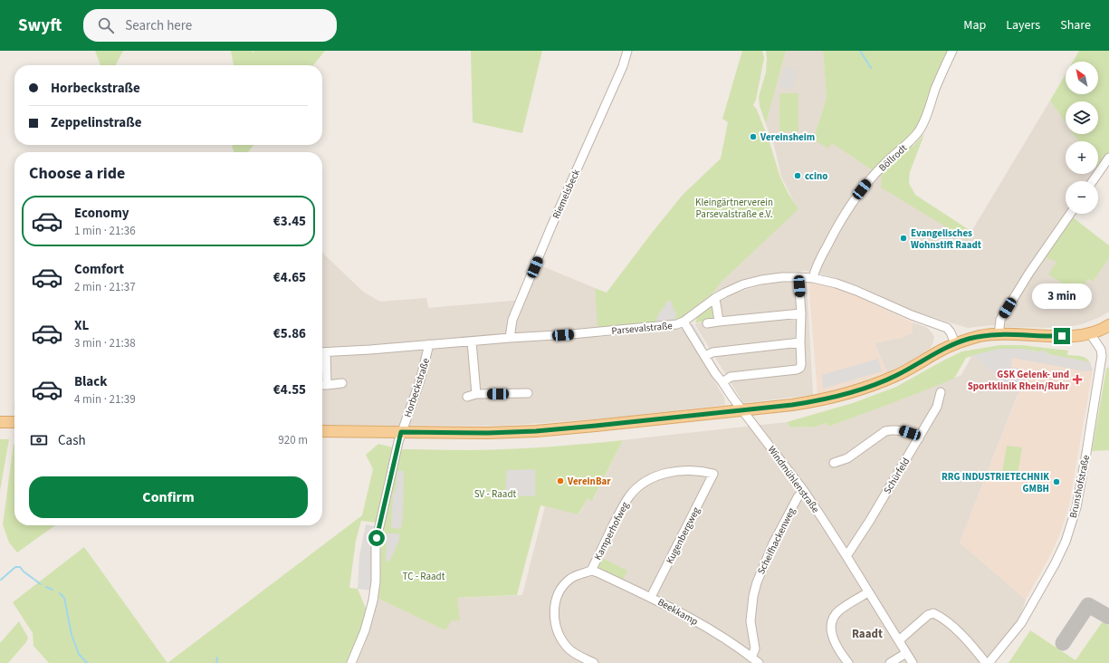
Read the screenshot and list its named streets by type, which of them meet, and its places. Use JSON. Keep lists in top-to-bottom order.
{
  "streets": {
    "street": [
      "Böllrodt",
      "Riemelsbeck",
      "Parsevalstraße",
      "Horbeckstraße",
      "Schürfeld",
      "Windmühlenstraße",
      "Brunshofstraße",
      "Kamperhofweg",
      "Kugenbergweg",
      "Scheifhackenweg",
      "Beekkamp"
    ]
  },
  "crossings": [
    ["Böllrodt", "Parsevalstraße"],
    ["Riemelsbeck", "Parsevalstraße"],
    ["Parsevalstraße", "Horbeckstraße"],
    ["Parsevalstraße", "Windmühlenstraße"],
    ["Schürfeld", "Windmühlenstraße"],
    ["Windmühlenstraße", "Brunshofstraße"],
    ["Windmühlenstraße", "Scheifhackenweg"],
    ["Kamperhofweg", "Kugenbergweg"],
    ["Kamperhofweg", "Beekkamp"],
    ["Kugenbergweg", "Beekkamp"],
    ["Scheifhackenweg", "Beekkamp"]
  ],
  "districts": ["Raadt"],
  "parks": ["Kleingärtnerverein Parsevalstraße e.V.", "SV - Raadt", "TC - Raadt"],
  "places": {
    "other": [
      "Vereinsheim",
      "ccino",
      "Evangelisches Wohnstift Raadt",
      "VereinBar",
      "RRG INDUSTRIETECHNIK GMBH"
    ],
    "health": ["GSK Gelenk- und Sportklinik Rhein/Ruhr"]
  },
  "north": "top left",
  "page": {
    "header": "Swyft",
    "search": "Search here",
    "nav": ["Map", "Layers", "Share"],
    "map_buttons": ["+", "−"],
    "banner": ["Horbeckstraße", "Zeppelinstraße"],
    "heading": "Choose a ride",
    "list": [
      {
        "name": "Economy",
        "note": "1 min · 21:36",
        "value": "€3.45"
      },
      {
        "name": "Comfort",
        "note": "2 min · 21:37",
        "value": "€4.65"
      },
      {
        "name": "XL",
        "note": "3 min · 21:38",
        "value": "€5.86"
      },
      {
        "name": "Black",
        "note": "4 min · 21:39",
        "value": "€4.55"
      }
    ],
    "bubble": "3 min",
    "pay": ["Cash", "920 m"],
    "buttons": "Confirm"
  }
}
